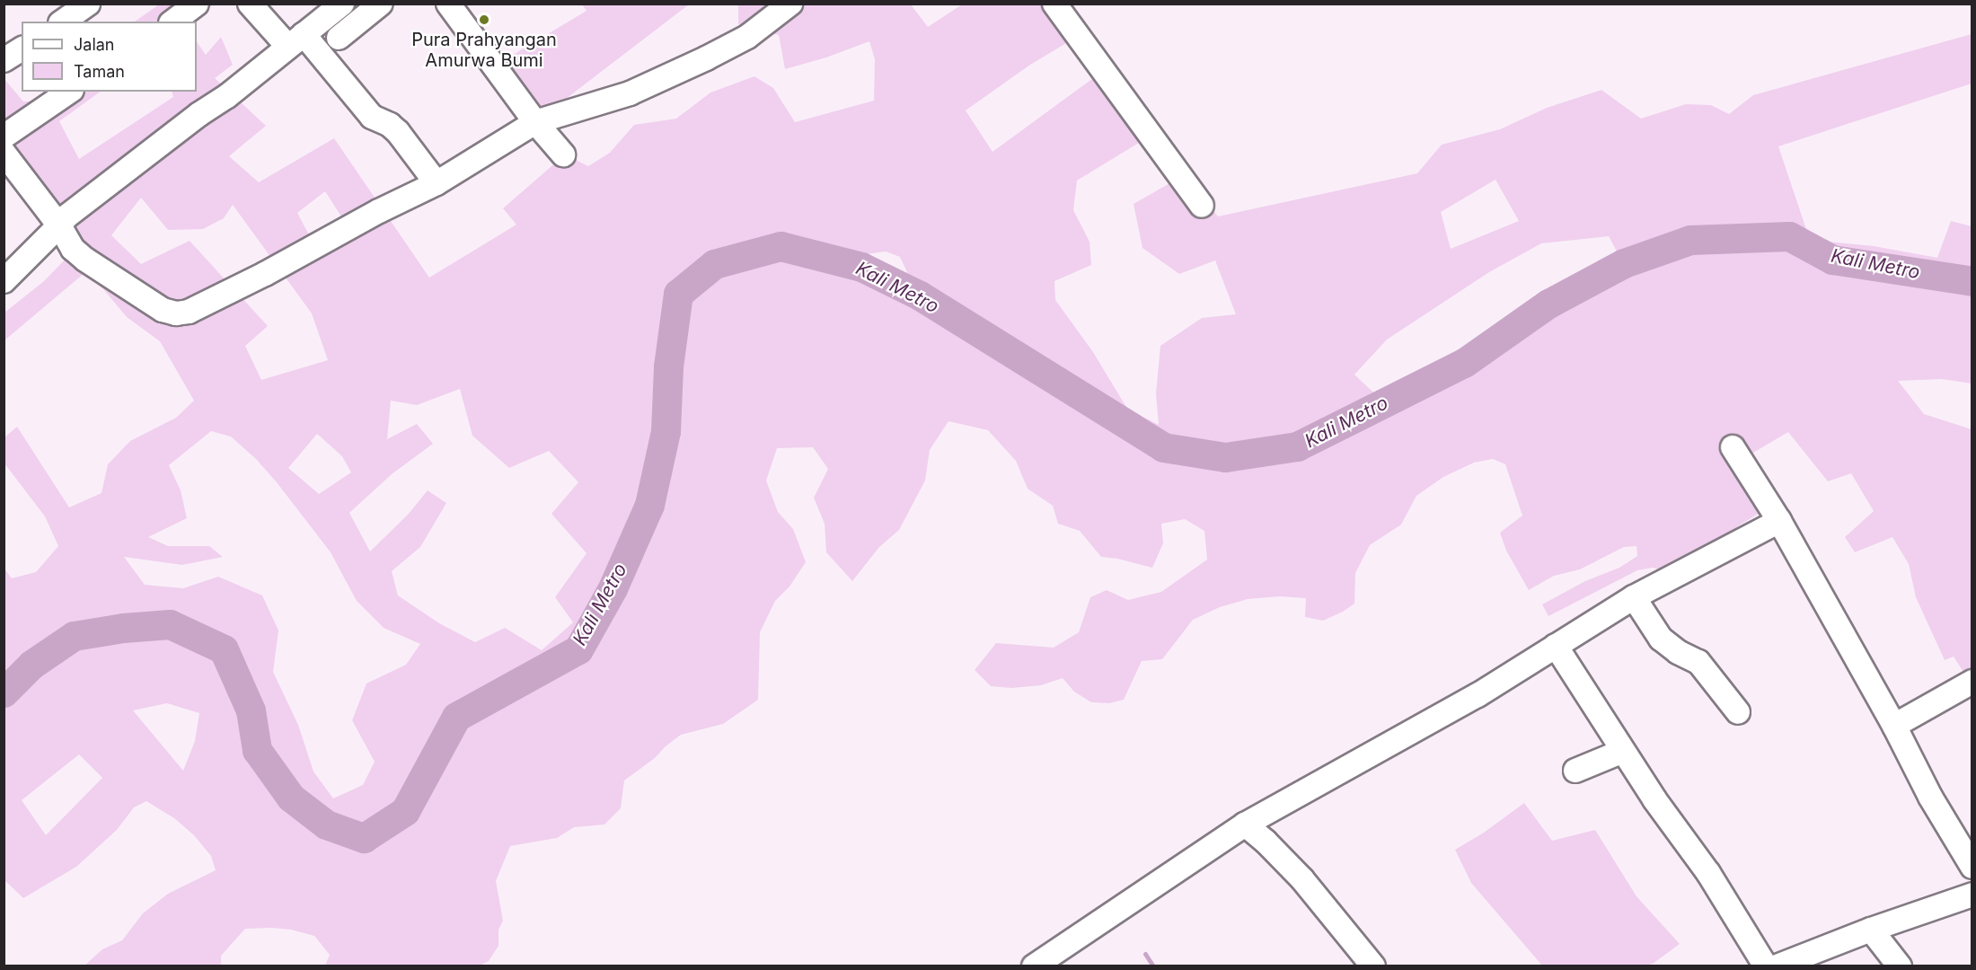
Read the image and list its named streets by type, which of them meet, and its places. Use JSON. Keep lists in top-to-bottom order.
{
  "water": ["Kali Metro"],
  "places": ["Pura Prahyangan Amurwa Bumi"],
  "legend": ["Jalan", "Taman"]
}
